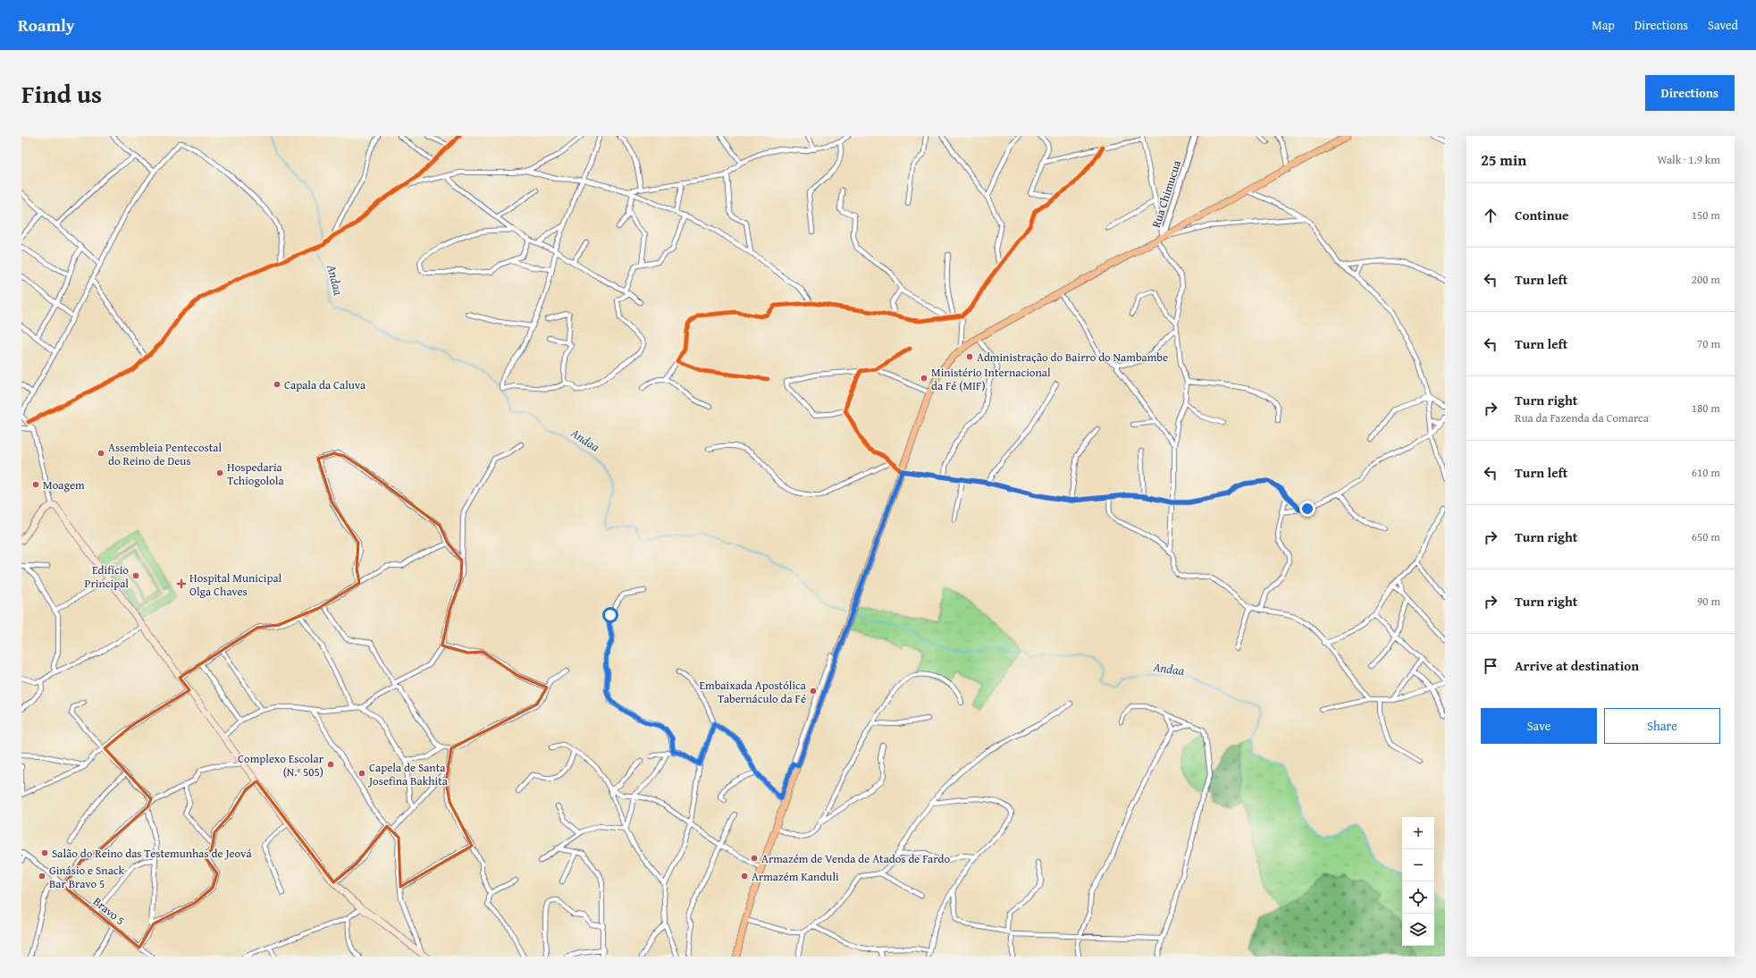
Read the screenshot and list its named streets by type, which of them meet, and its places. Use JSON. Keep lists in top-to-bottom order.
{
  "streets": {
    "street": ["Rua Chimucua", "Bravo 5"]
  },
  "water": ["Andaa"],
  "places": {
    "other": [
      "Administração do Bairro do Nambambe",
      "Ministério Internacional da Fé (MIF)",
      "Capala da Caluva",
      "Assembleia Pentecostal do Reino de Deus",
      "Hospedaria Tchiogolola",
      "Moagem",
      "Edifício Principal",
      "Embaixada Apostólica Tabernáculo da Fé",
      "Complexo Escolar (N.º 505)",
      "Capela de Santa Josefina Bakhita",
      "Salão do Reino das Testemunhas de Jeová",
      "Armazém de Venda de Atados de Fardo",
      "Ginásio e Snack Bar Bravo 5",
      "Armazém Kanduli"
    ],
    "health": ["Hospital Municipal Olga Chaves"]
  },
  "page": {
    "header": "Roamly",
    "nav": ["Map", "Directions", "Saved"],
    "title": "Find us",
    "buttons": [
      "Directions",
      ["Save", "Share"]
    ],
    "heading": ["25 min", "Walk · 1.9 km"],
    "list": [
      ["Continue", "150 m"],
      ["Turn left", "200 m"],
      ["Turn left", "70 m"],
      ["Turn right", "Rua da Fazenda da Comarca", "180 m"],
      ["Turn left", "610 m"],
      ["Turn right", "650 m"],
      ["Turn right", "90 m"],
      "Arrive at destination"
    ],
    "map_buttons": ["+", "−"]
  }
}
